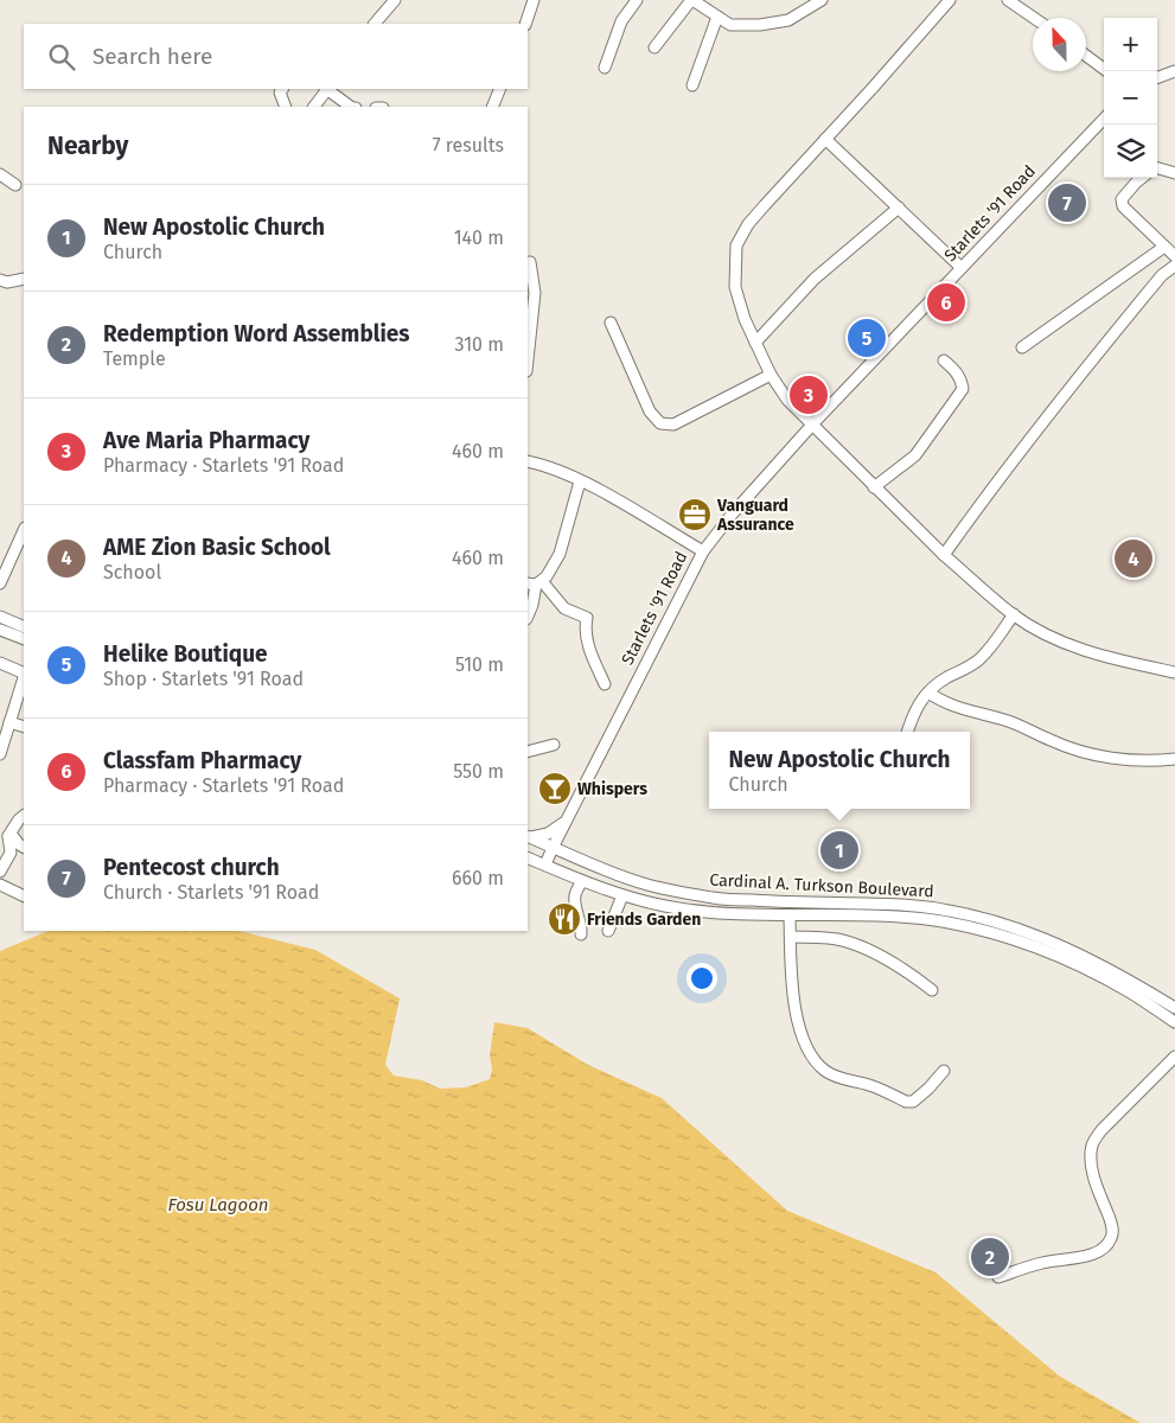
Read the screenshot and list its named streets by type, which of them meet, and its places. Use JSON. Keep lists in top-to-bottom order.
{
  "streets": {
    "street": ["Starlets '91 Road", "Cardinal A. Turkson Boulevard"]
  },
  "crossings": [
    ["Starlets '91 Road", "Cardinal A. Turkson Boulevard"]
  ],
  "water": ["Fosu Lagoon"],
  "places": {
    "office": ["Vanguard Assurance"],
    "bar": ["Whispers"],
    "restaurant": ["Friends Garden"]
  },
  "north": "top",
  "page": {
    "map_buttons": ["+", "−"],
    "search": "Search here",
    "heading": ["Nearby", "7 results"],
    "pins": [
      "7",
      "6",
      "5",
      "3",
      "4",
      "1",
      "2"
    ],
    "list": [
      {
        "mark": "1",
        "name": "New Apostolic Church",
        "note": "Church",
        "value": "140 m"
      },
      {
        "mark": "2",
        "name": "Redemption Word Assemblies",
        "note": "Temple",
        "value": "310 m"
      },
      {
        "mark": "3",
        "name": "Ave Maria Pharmacy",
        "note": "Pharmacy · Starlets '91 Road",
        "value": "460 m"
      },
      {
        "mark": "4",
        "name": "AME Zion Basic School",
        "note": "School",
        "value": "460 m"
      },
      {
        "mark": "5",
        "name": "Helike Boutique",
        "note": "Shop · Starlets '91 Road",
        "value": "510 m"
      },
      {
        "mark": "6",
        "name": "Classfam Pharmacy",
        "note": "Pharmacy · Starlets '91 Road",
        "value": "550 m"
      },
      {
        "mark": "7",
        "name": "Pentecost church",
        "note": "Church · Starlets '91 Road",
        "value": "660 m"
      }
    ],
    "popup": ["New Apostolic Church", "Church"]
  }
}
